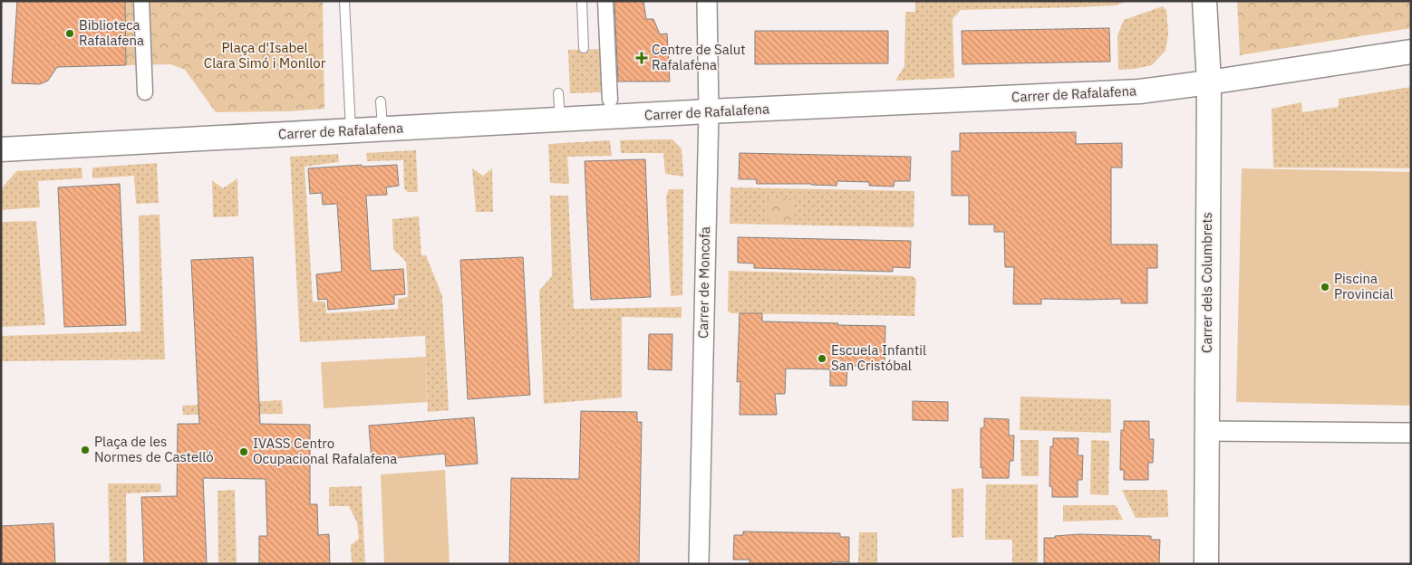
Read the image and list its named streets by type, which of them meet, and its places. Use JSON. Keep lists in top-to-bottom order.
{
  "streets": {
    "street": ["Carrer de Rafalafena", "Carrer de Moncofa", "Carrer dels Columbrets"]
  },
  "crossings": [
    ["Carrer de Rafalafena", "Carrer de Moncofa"],
    ["Carrer de Rafalafena", "Carrer dels Columbrets"]
  ],
  "parks": ["Plaça d'Isabel Clara Simó i Monllor"],
  "places": {
    "other": [
      "Biblioteca Rafalafena",
      "Piscina Provincial",
      "Escuela Infantil San Cristóbal",
      "Plaça de les Normes de Castelló",
      "IVASS Centro Ocupacional Rafalafena"
    ],
    "health": ["Centre de Salut Rafalafena"]
  }
}
